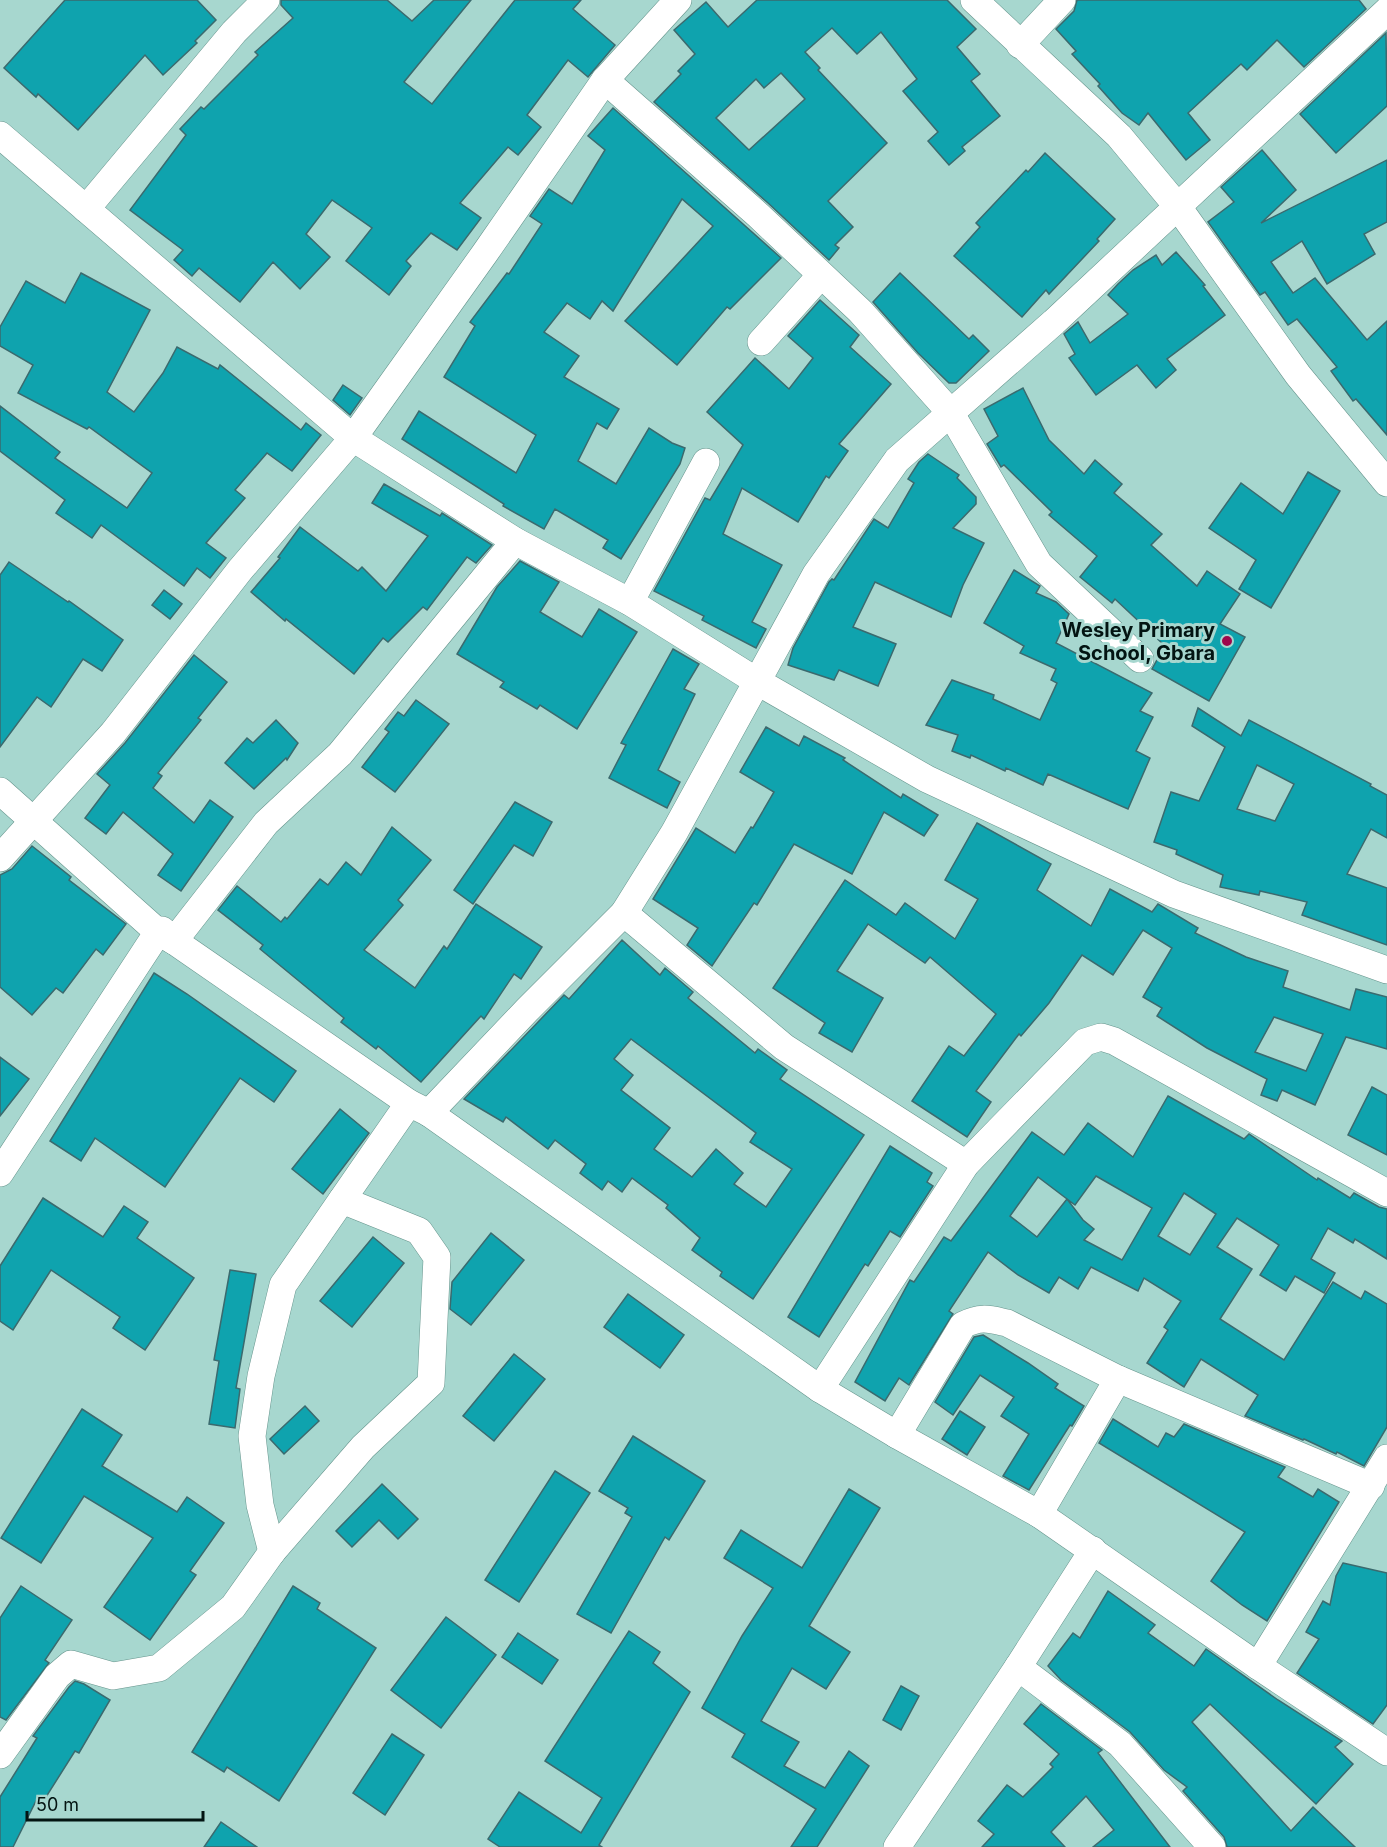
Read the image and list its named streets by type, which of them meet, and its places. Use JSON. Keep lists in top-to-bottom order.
{
  "places": ["Wesley Primary School, Gbara"],
  "scale_bar": "50 m"
}
